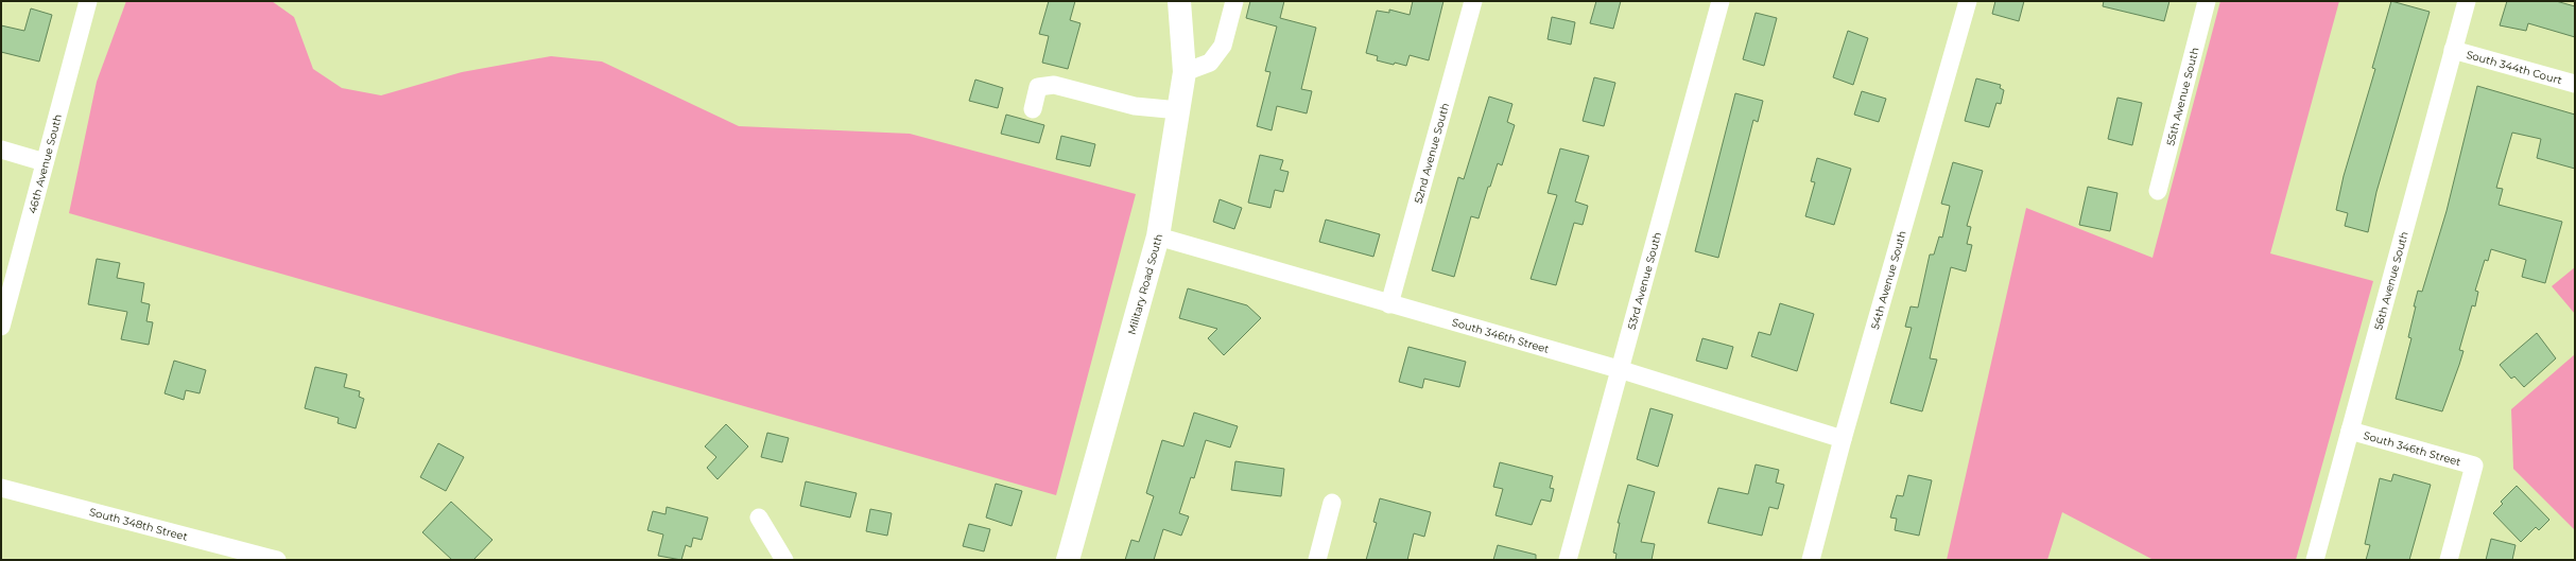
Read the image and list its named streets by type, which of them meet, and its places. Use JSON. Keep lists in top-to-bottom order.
{
  "streets": {
    "main road": ["Military Road South"],
    "street": [
      "South 344th Court",
      "55th Avenue South",
      "52nd Avenue South",
      "46th Avenue South",
      "53rd Avenue South",
      "54th Avenue South",
      "56th Avenue South",
      "South 346th Street",
      "South 348th Street"
    ]
  },
  "crossings": [
    ["South 344th Court", "56th Avenue South"],
    ["52nd Avenue South", "South 346th Street"],
    ["53rd Avenue South", "South 346th Street"],
    ["54th Avenue South", "South 346th Street"],
    ["56th Avenue South", "South 346th Street"],
    ["Military Road South", "South 346th Street"]
  ]
}
